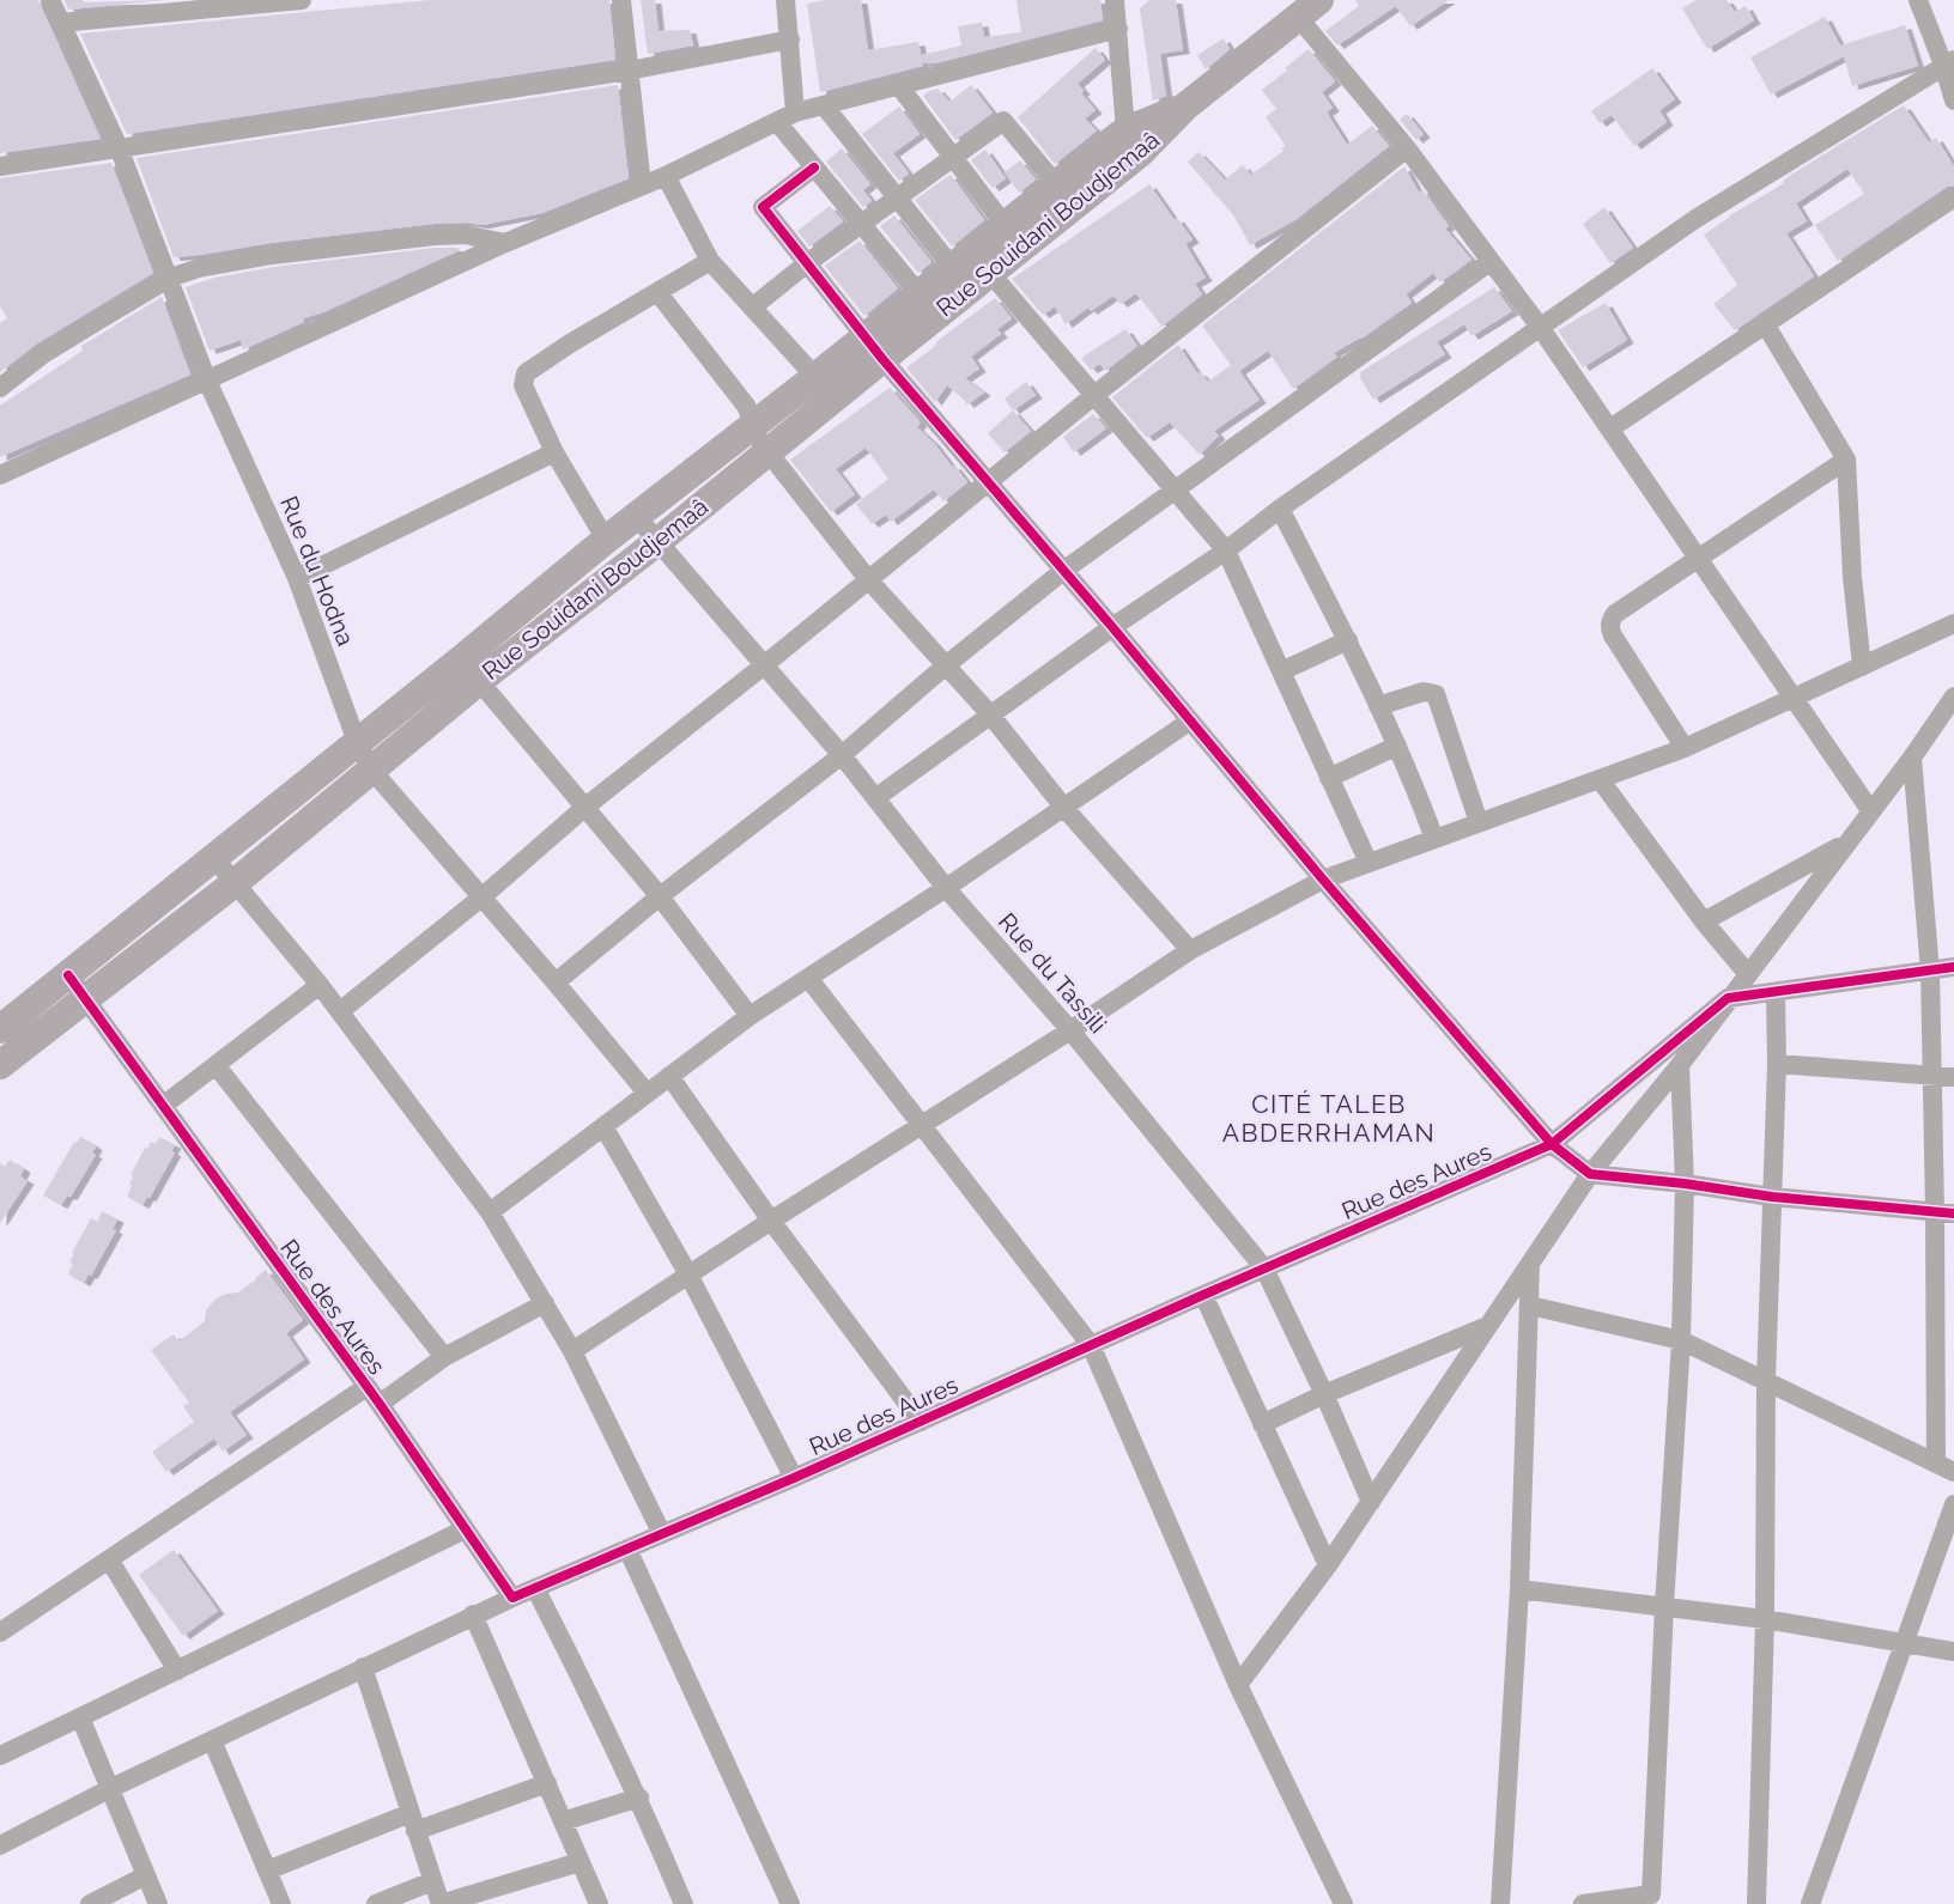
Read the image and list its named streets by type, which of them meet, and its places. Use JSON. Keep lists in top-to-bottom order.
{
  "streets": {
    "main road": ["Rue Souidani Boudjemaâ"],
    "street": ["Rue du Hodna", "Rue du Tassili", "Rue des Aures"]
  },
  "crossings": [
    ["Rue Souidani Boudjemaâ", "Rue du Hodna"],
    ["Rue Souidani Boudjemaâ", "Rue du Tassili"],
    ["Rue Souidani Boudjemaâ", "Rue des Aures"],
    ["Rue du Tassili", "Rue des Aures"]
  ],
  "districts": ["CITÉ TALEB ABDERRHAMAN"]
}
